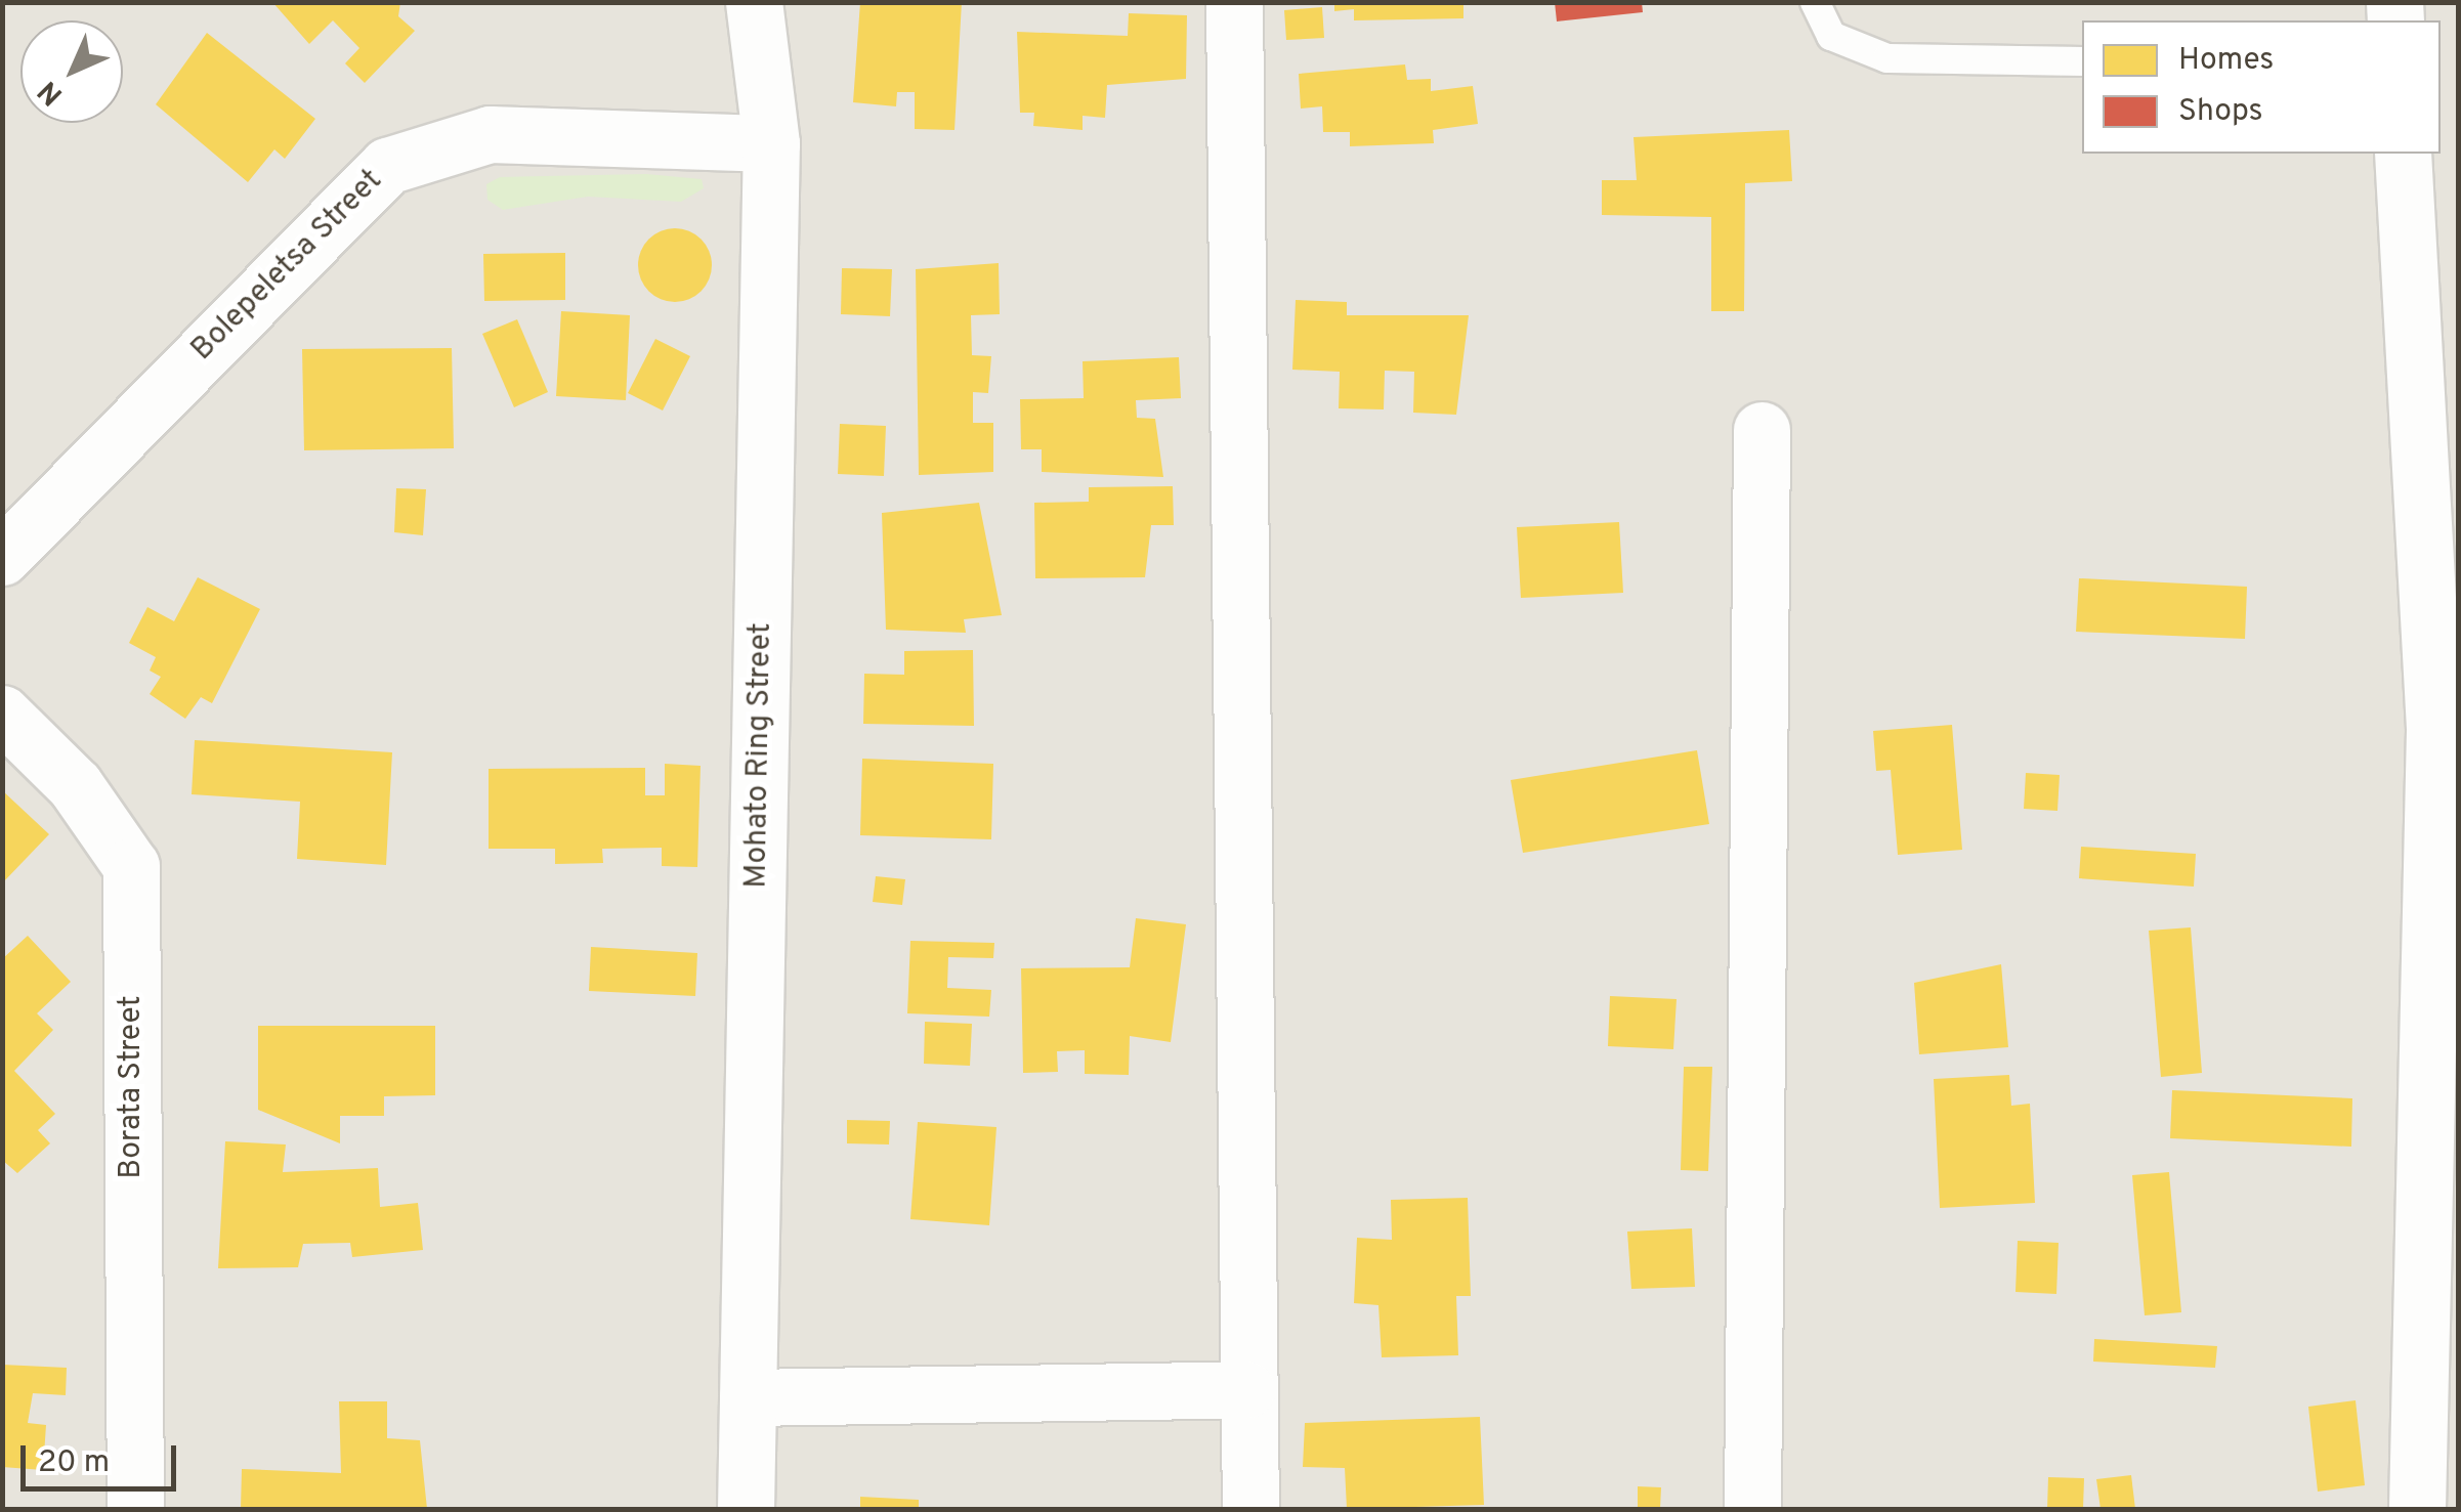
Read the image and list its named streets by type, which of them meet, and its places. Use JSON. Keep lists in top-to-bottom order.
{
  "streets": {
    "street": ["Bolepeletsa Street", "Mohato Ring Street", "Borata Street"]
  },
  "crossings": [
    ["Bolepeletsa Street", "Mohato Ring Street"]
  ],
  "legend": ["Homes", "Shops"],
  "scale_bar": "20 m",
  "north": "bottom left"
}
